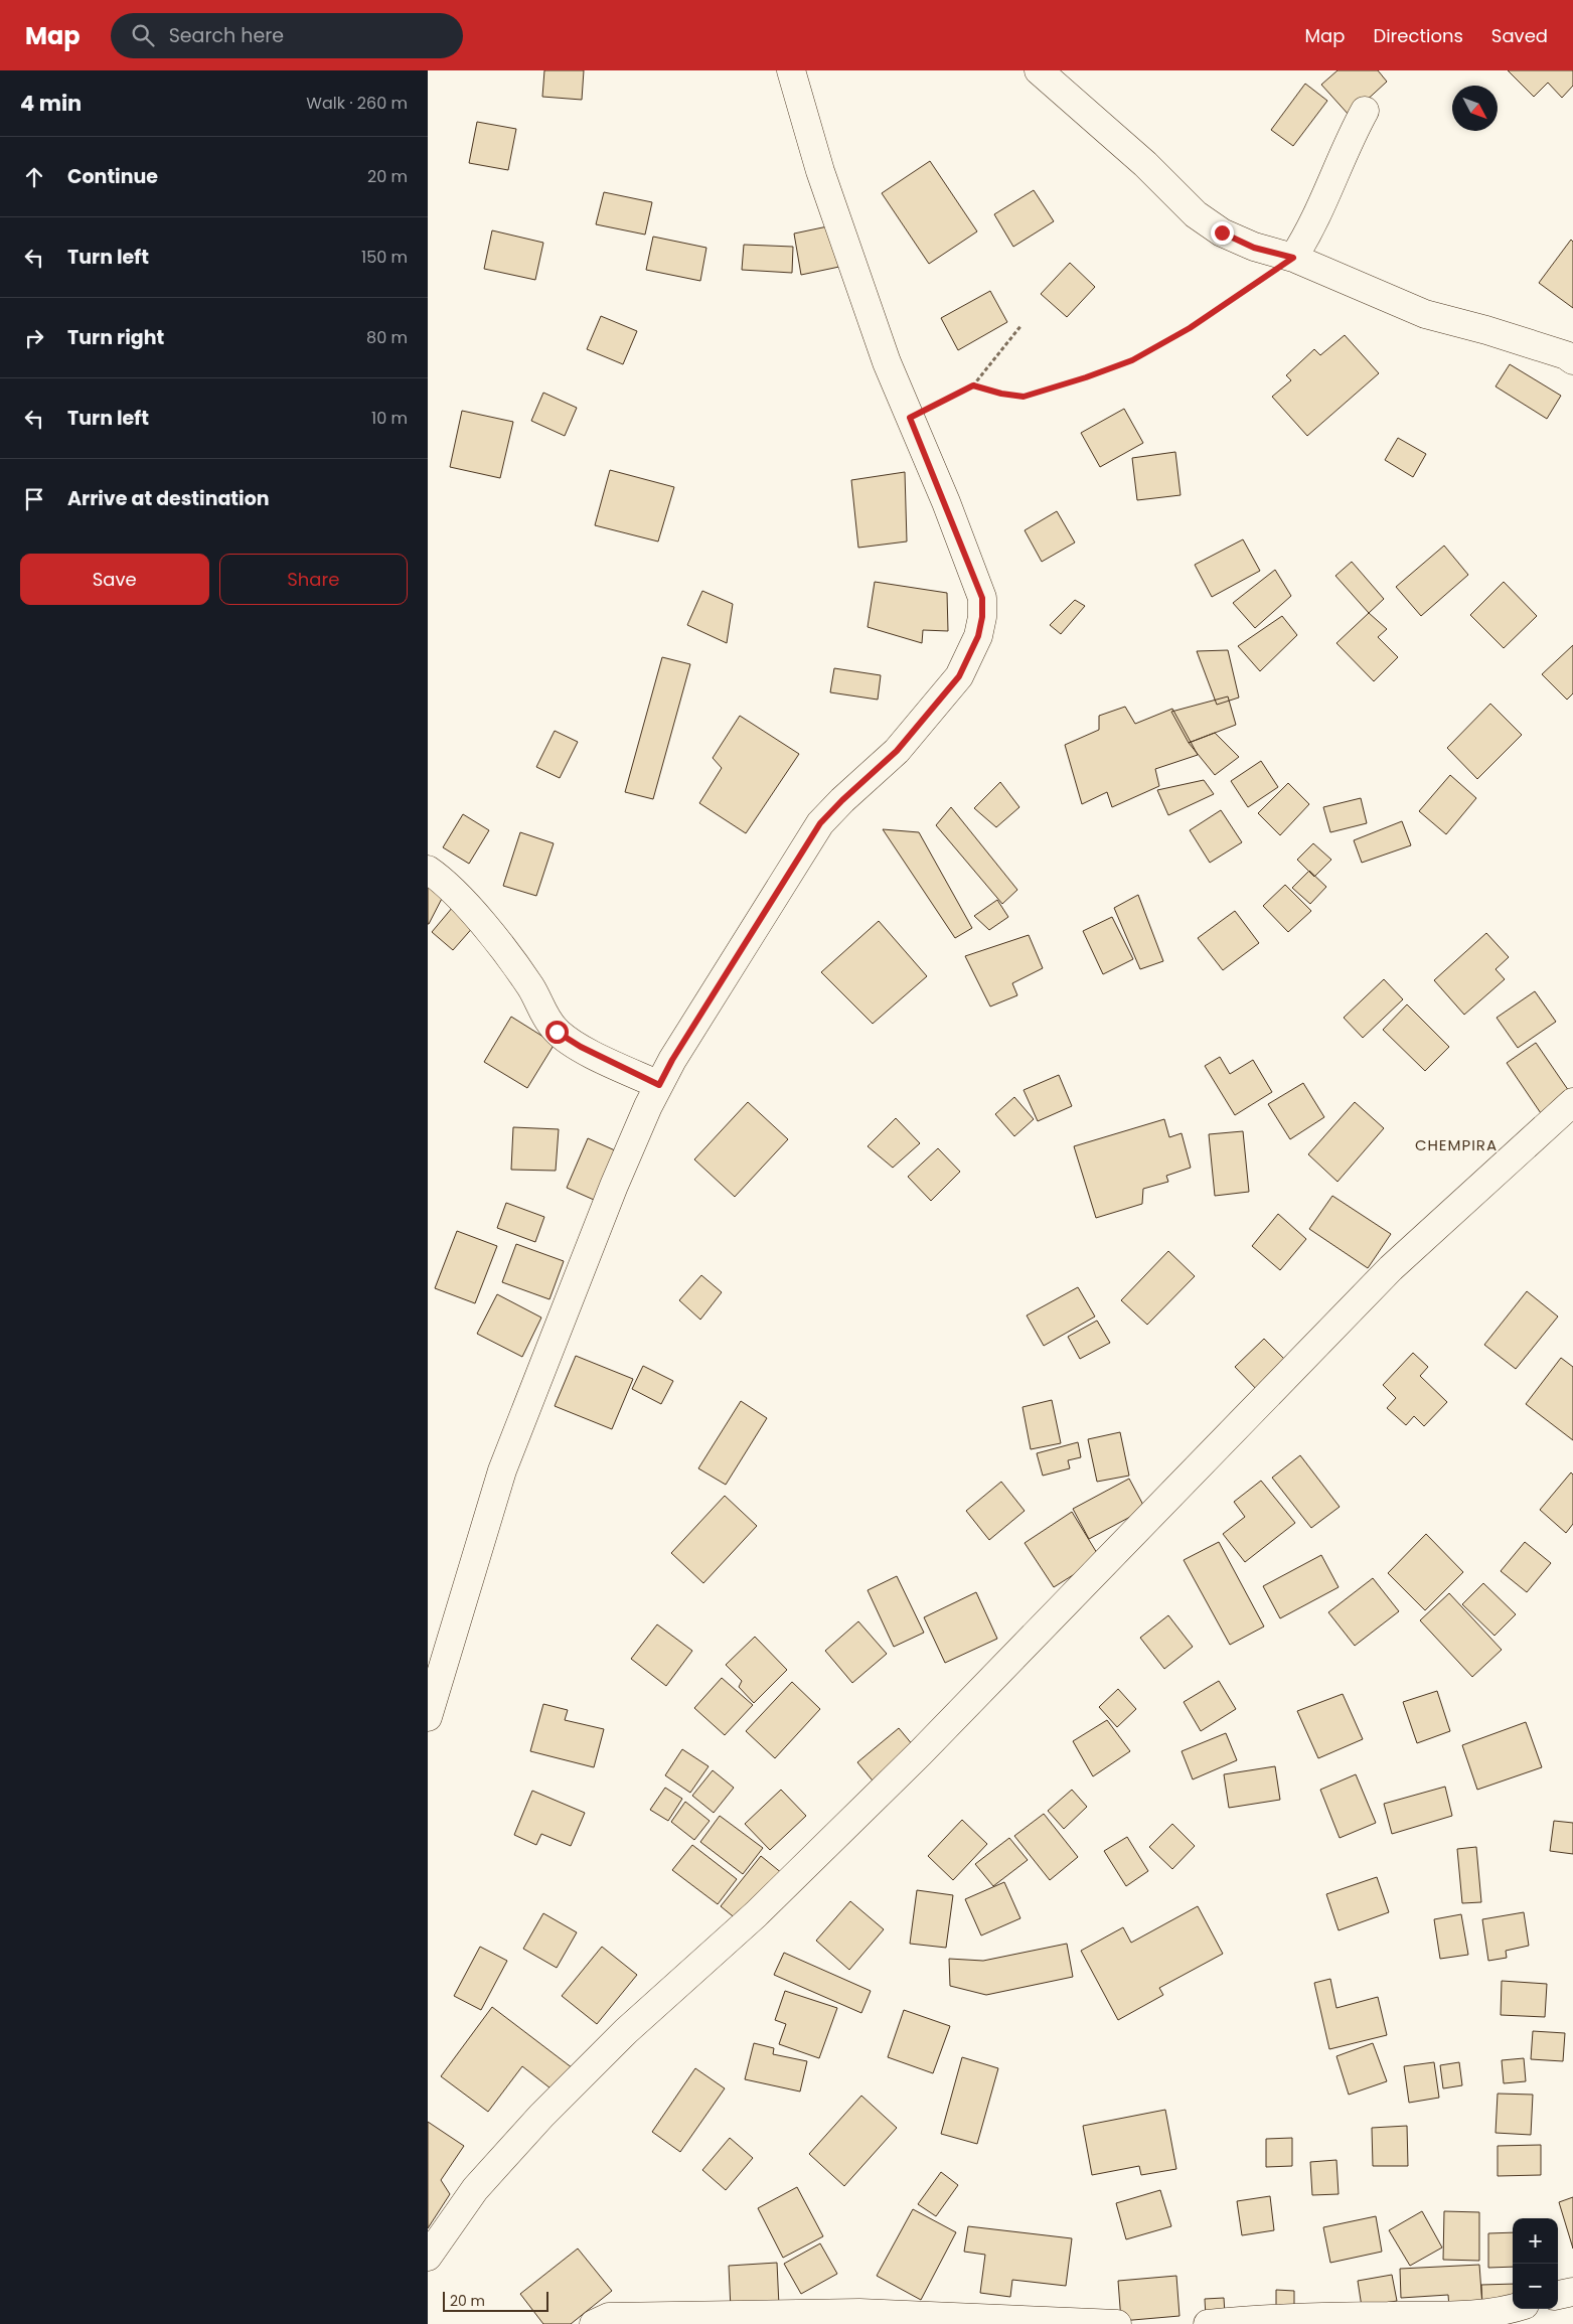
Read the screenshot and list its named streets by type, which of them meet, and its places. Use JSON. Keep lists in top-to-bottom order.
{
  "districts": ["CHEMPIRA"],
  "scale_bar": "20 m",
  "north": "bottom right",
  "page": {
    "header": "Map",
    "search": "Search here",
    "nav": ["Map", "Directions", "Saved"],
    "heading": ["4 min", "Walk · 260 m"],
    "list": [
      ["Continue", "20 m"],
      ["Turn left", "150 m"],
      ["Turn right", "80 m"],
      ["Turn left", "10 m"],
      "Arrive at destination"
    ],
    "buttons": ["Save", "Share"],
    "map_buttons": ["+", "−"],
    "scale": "20 m"
  }
}
